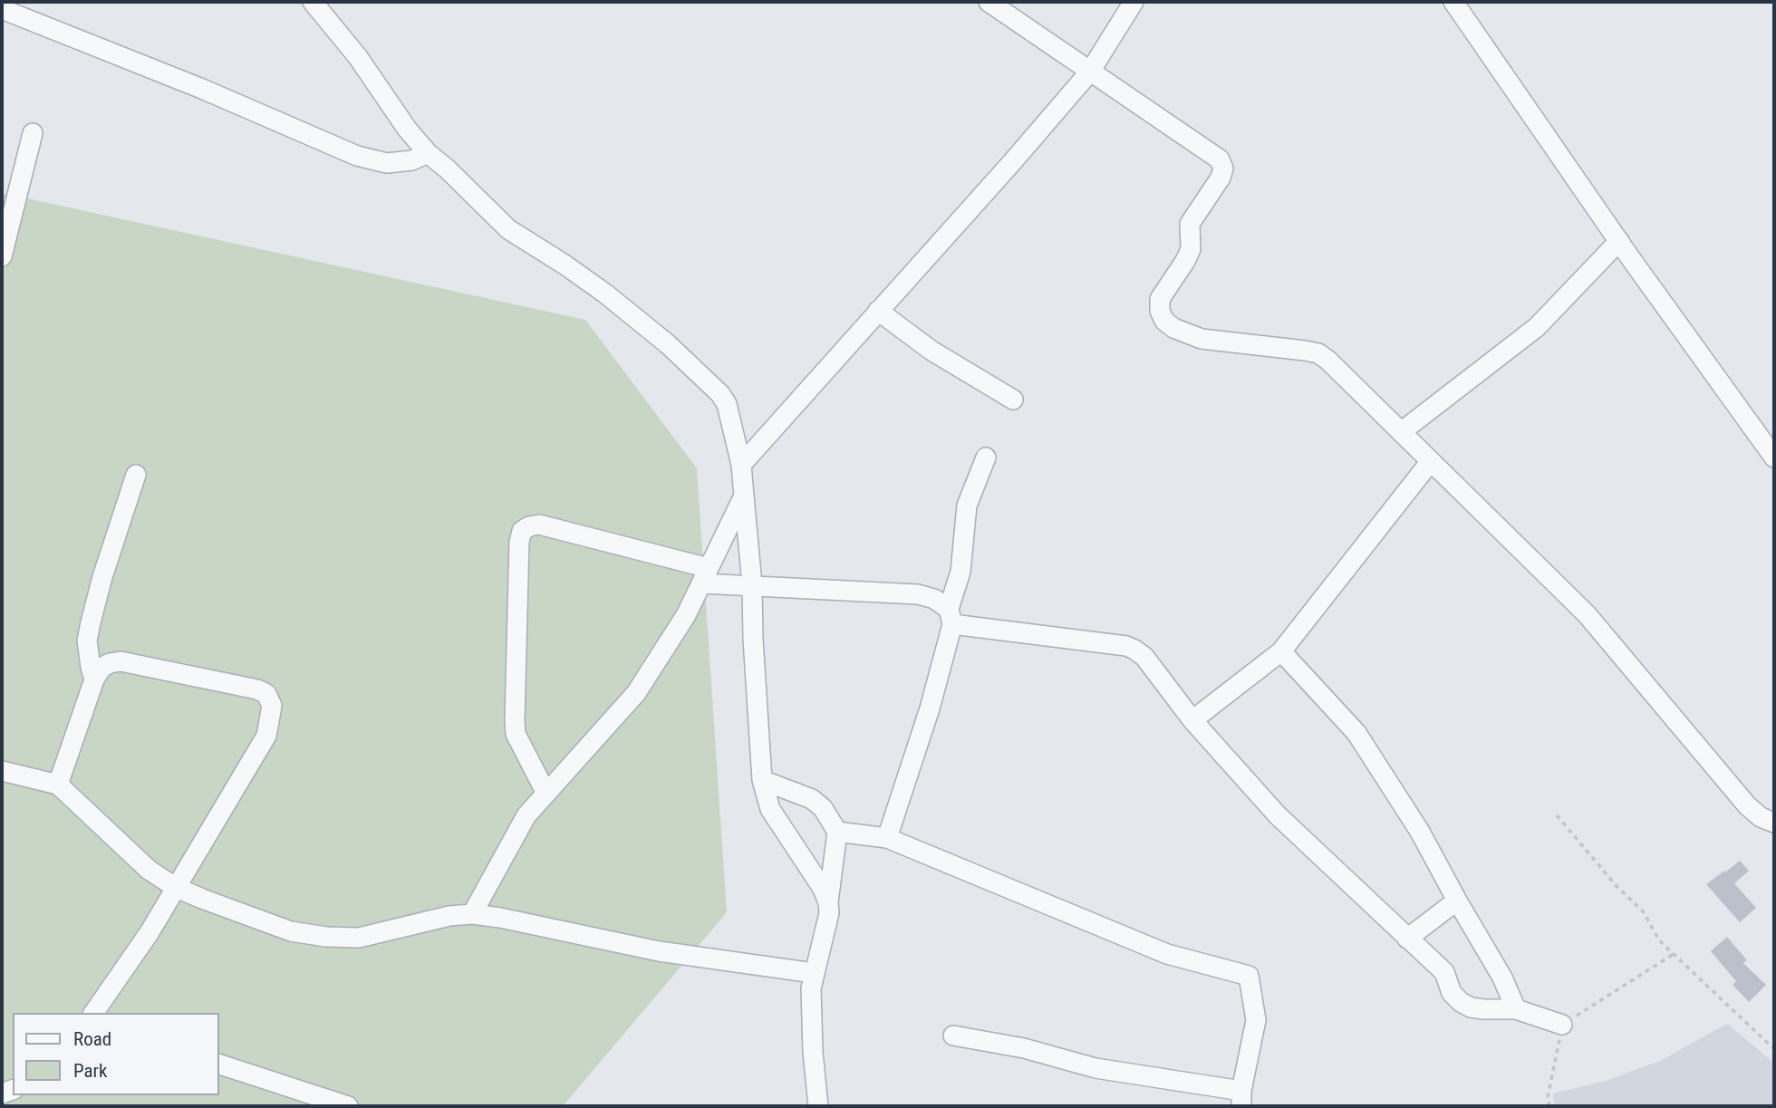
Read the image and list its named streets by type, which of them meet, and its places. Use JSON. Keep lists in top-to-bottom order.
{
  "legend": ["Road", "Park"]
}
